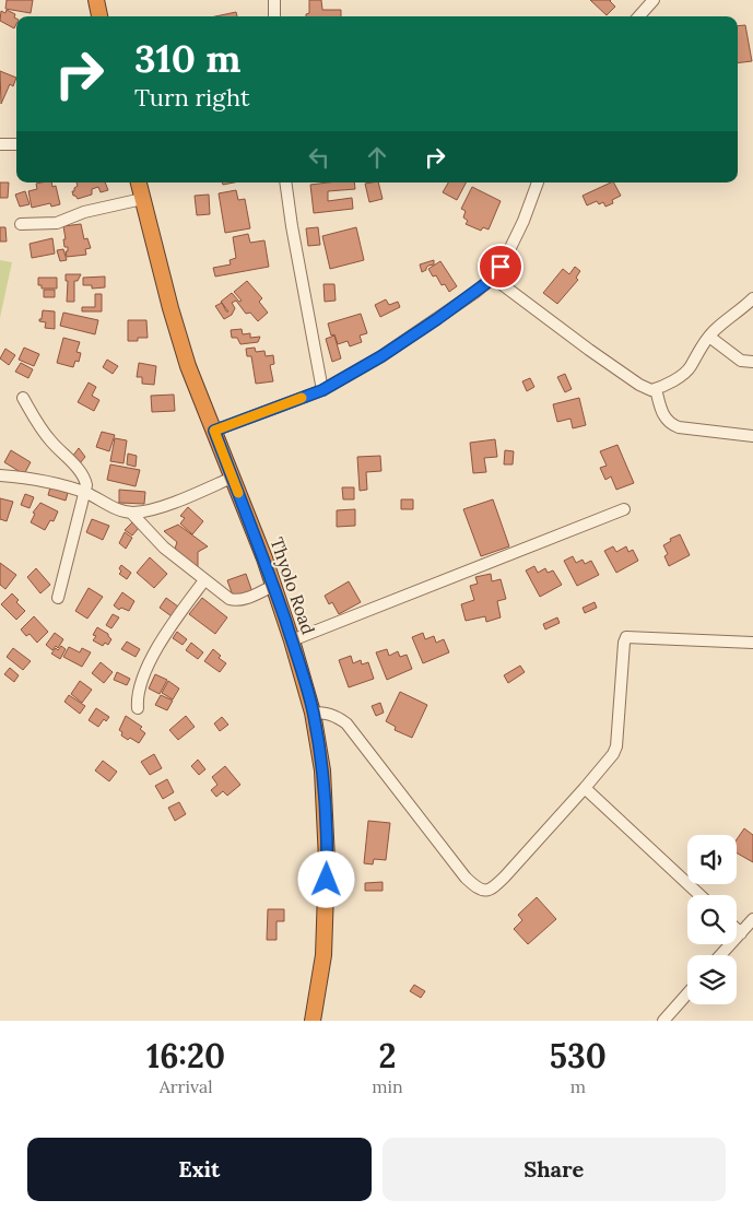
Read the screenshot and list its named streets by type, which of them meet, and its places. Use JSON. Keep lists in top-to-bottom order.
{
  "streets": {
    "highway": ["Thyolo Road"]
  },
  "page": {
    "turn": ["310 m", "Turn right"],
    "eta": [
      "16:20",
      "Arrival",
      "2",
      "min",
      "530",
      "m"
    ],
    "buttons": ["Exit", "Share"]
  }
}
